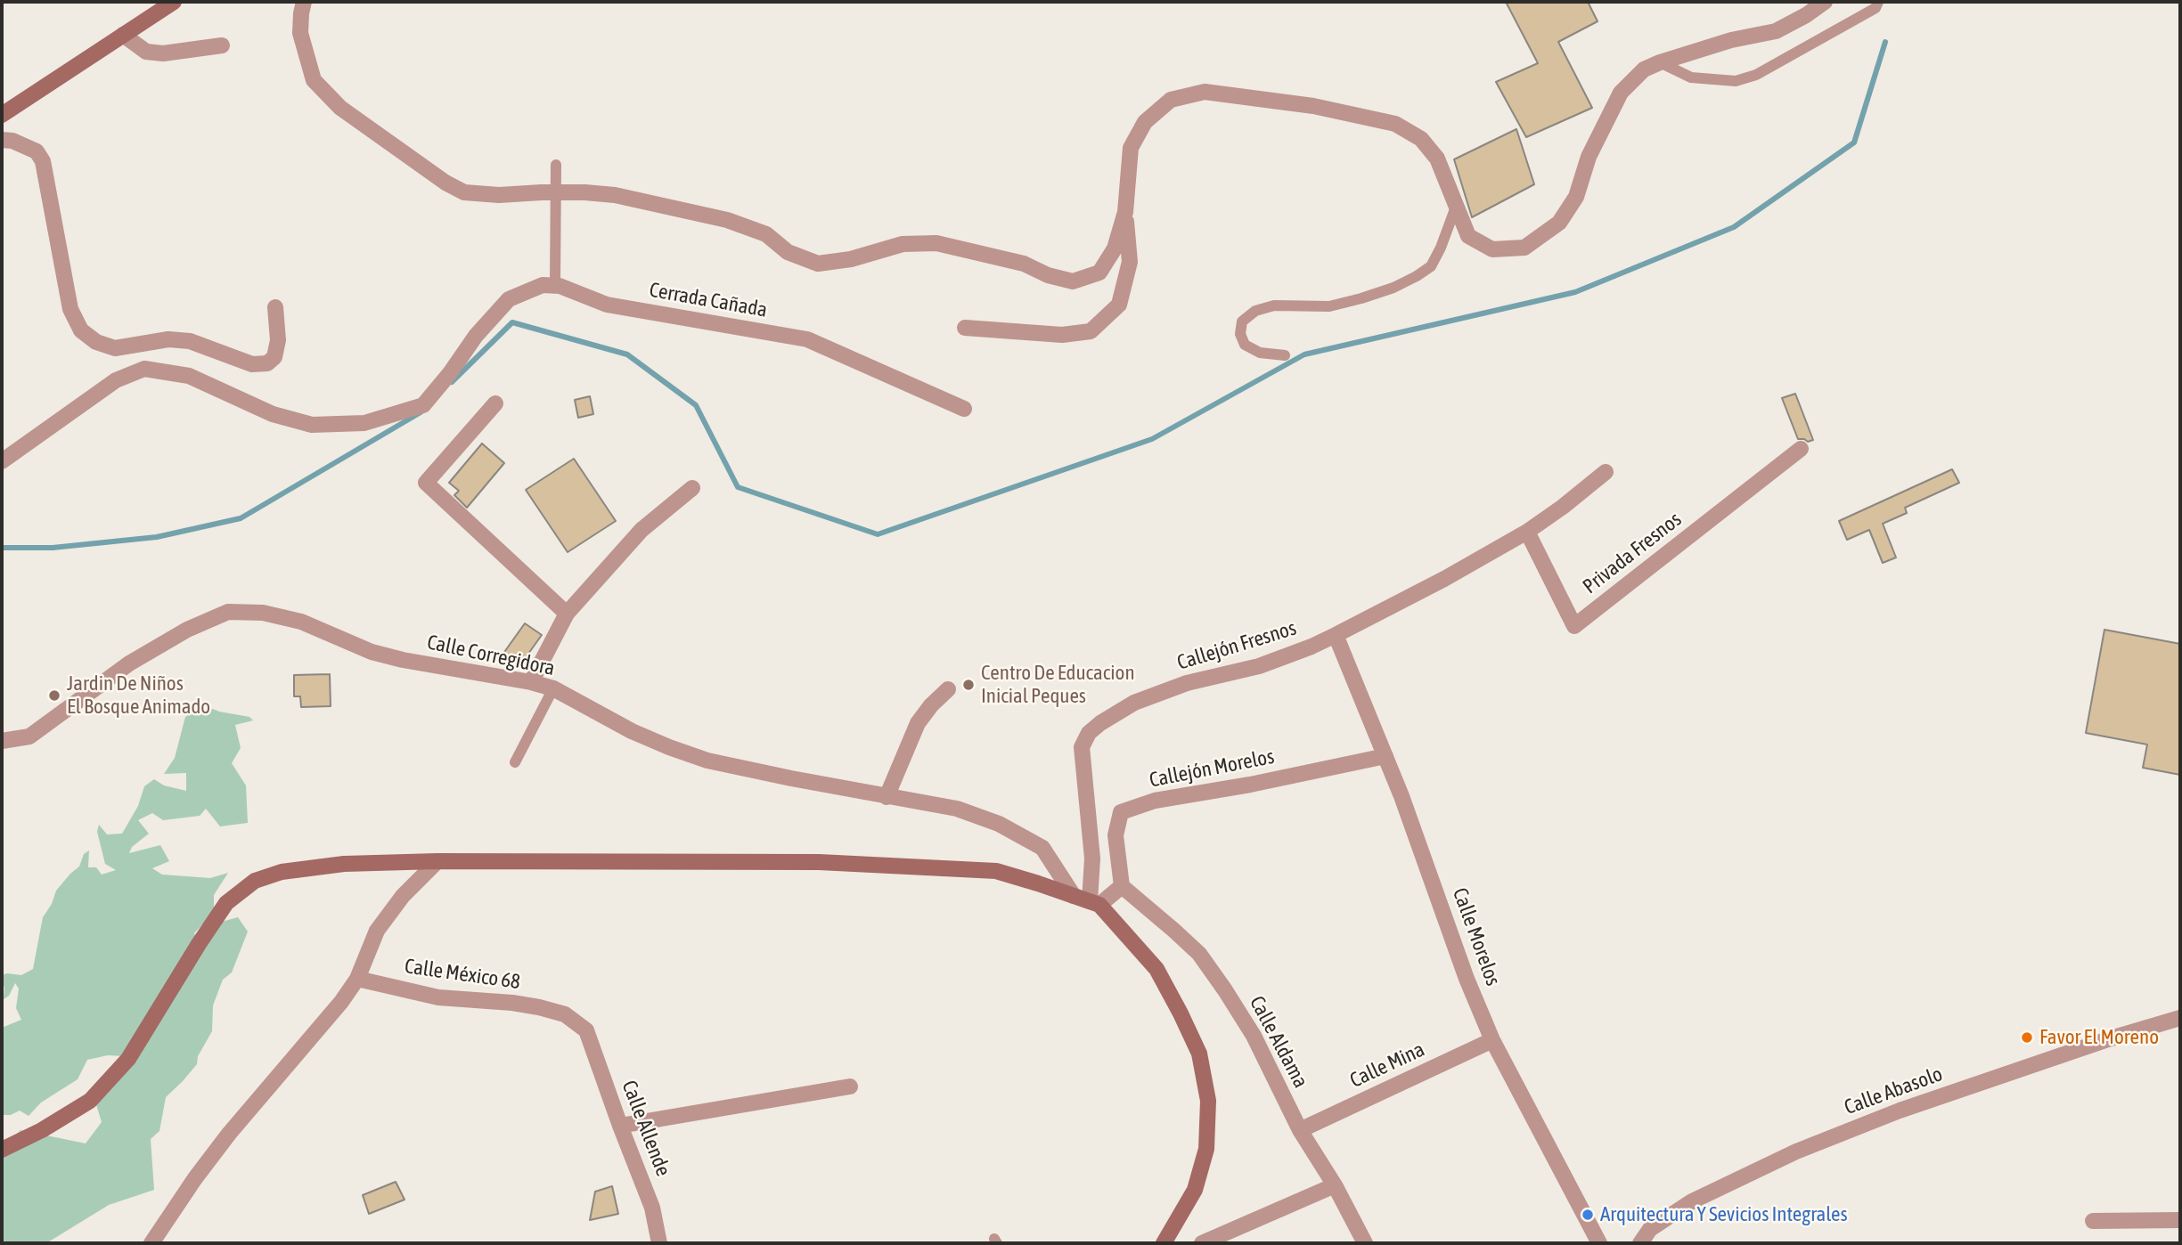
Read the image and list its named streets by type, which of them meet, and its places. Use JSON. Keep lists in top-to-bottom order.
{
  "streets": {
    "street": [
      "Cerrada Cañada",
      "Privada Fresnos",
      "Callejón Fresnos",
      "Calle Corregidora",
      "Callejón Morelos",
      "Calle Morelos",
      "Calle México 68",
      "Calle Aldama",
      "Calle Mina",
      "Calle Abasolo",
      "Calle Allende"
    ]
  },
  "crossings": [
    ["Privada Fresnos", "Callejón Fresnos"],
    ["Callejón Fresnos", "Calle Morelos"],
    ["Callejón Morelos", "Calle Morelos"],
    ["Callejón Morelos", "Calle Aldama"],
    ["Calle Morelos", "Calle Mina"],
    ["Calle México 68", "Calle Allende"],
    ["Calle Aldama", "Calle Mina"]
  ],
  "places": [
    "Centro De Educacion Inicial Peques",
    "Jardin De Niños El Bosque Animado",
    "Favor El Moreno",
    "Arquitectura Y Sevicios Integrales"
  ]
}
